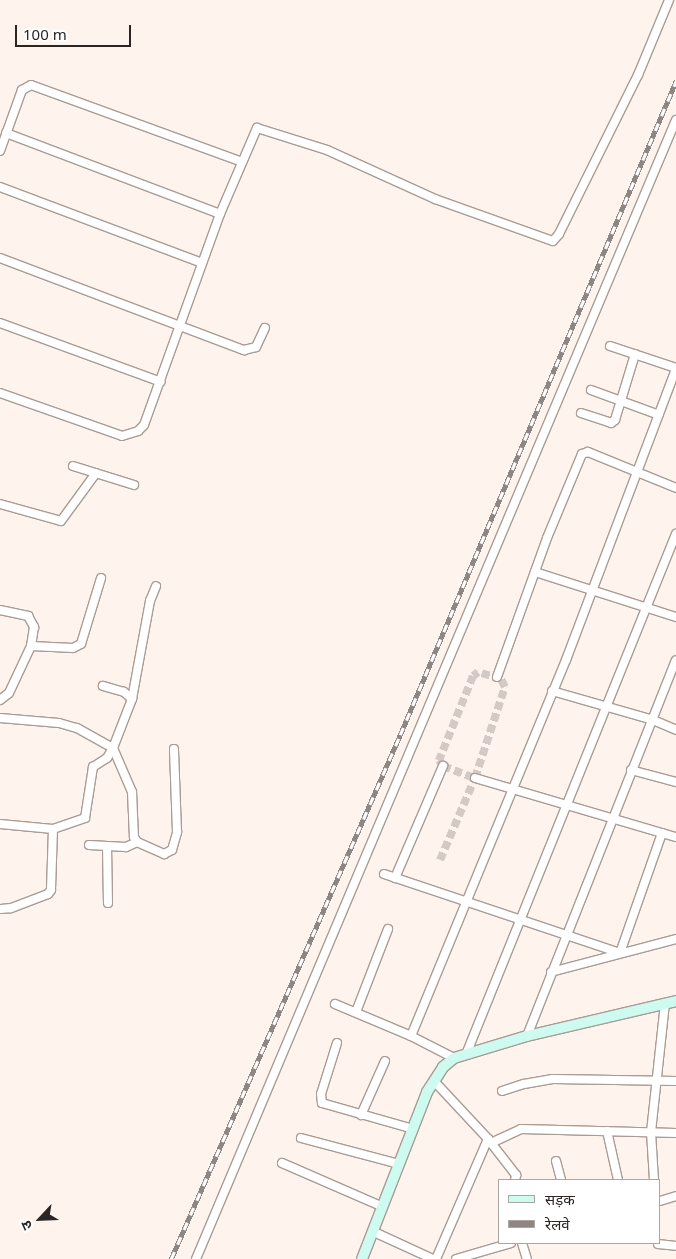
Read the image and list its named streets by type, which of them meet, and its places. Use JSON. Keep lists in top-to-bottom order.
{
  "legend": ["सड़क", "रेलवे"],
  "scale_bar": "100 m",
  "north": "bottom left"
}
